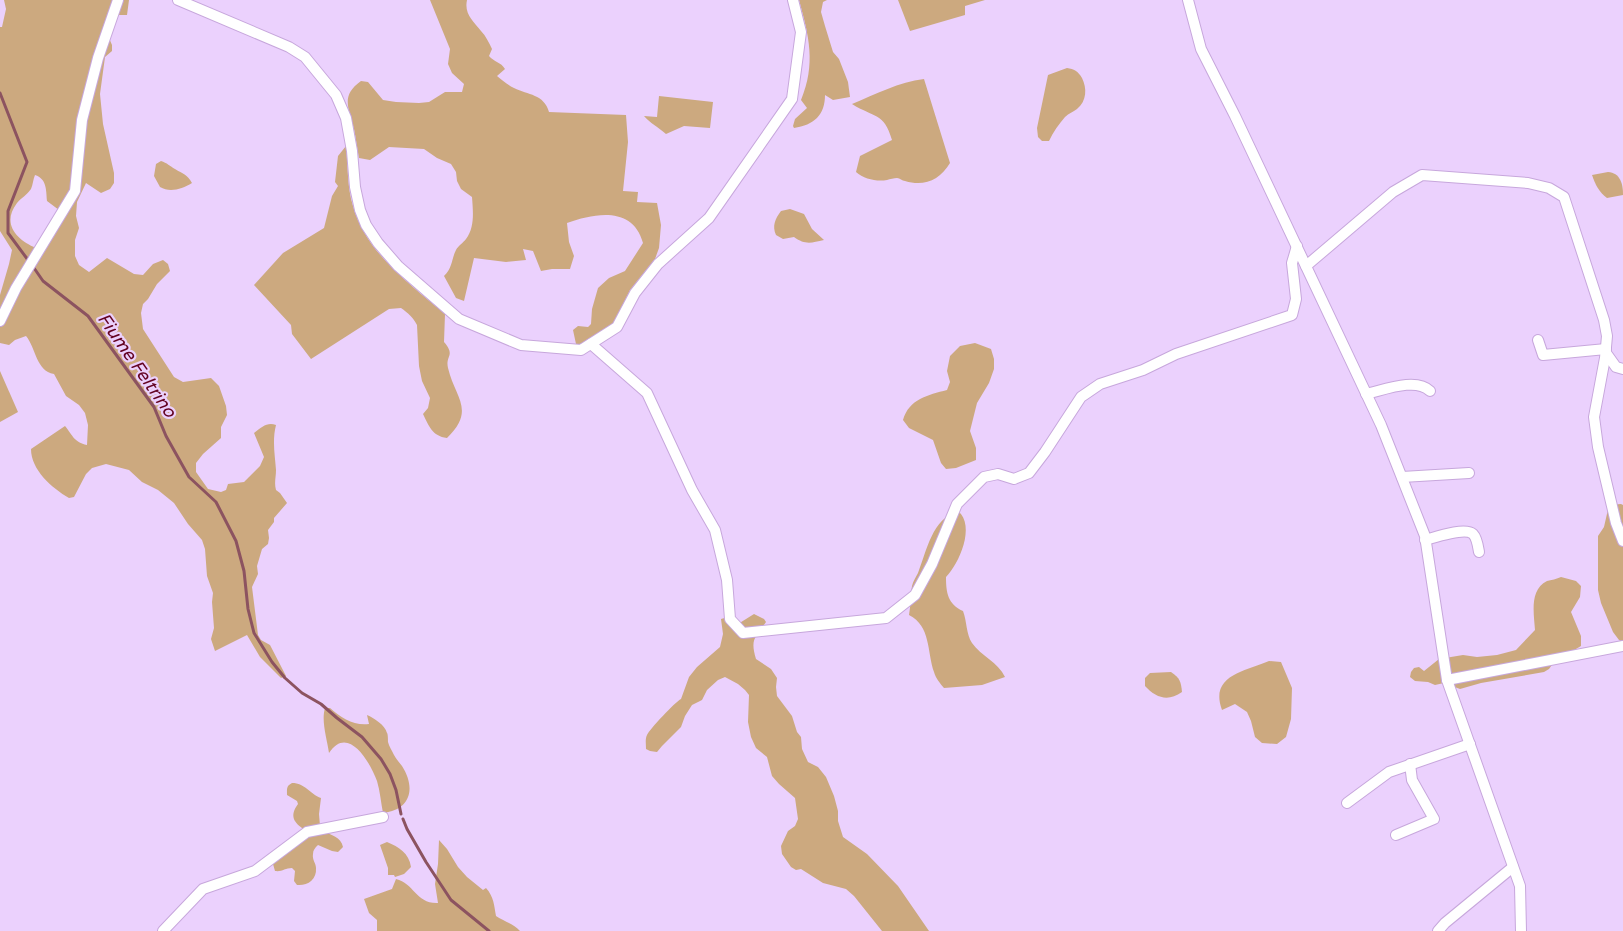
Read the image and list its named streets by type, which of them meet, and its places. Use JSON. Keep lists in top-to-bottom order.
{
  "water": ["Fiume Feltrino"]
}
